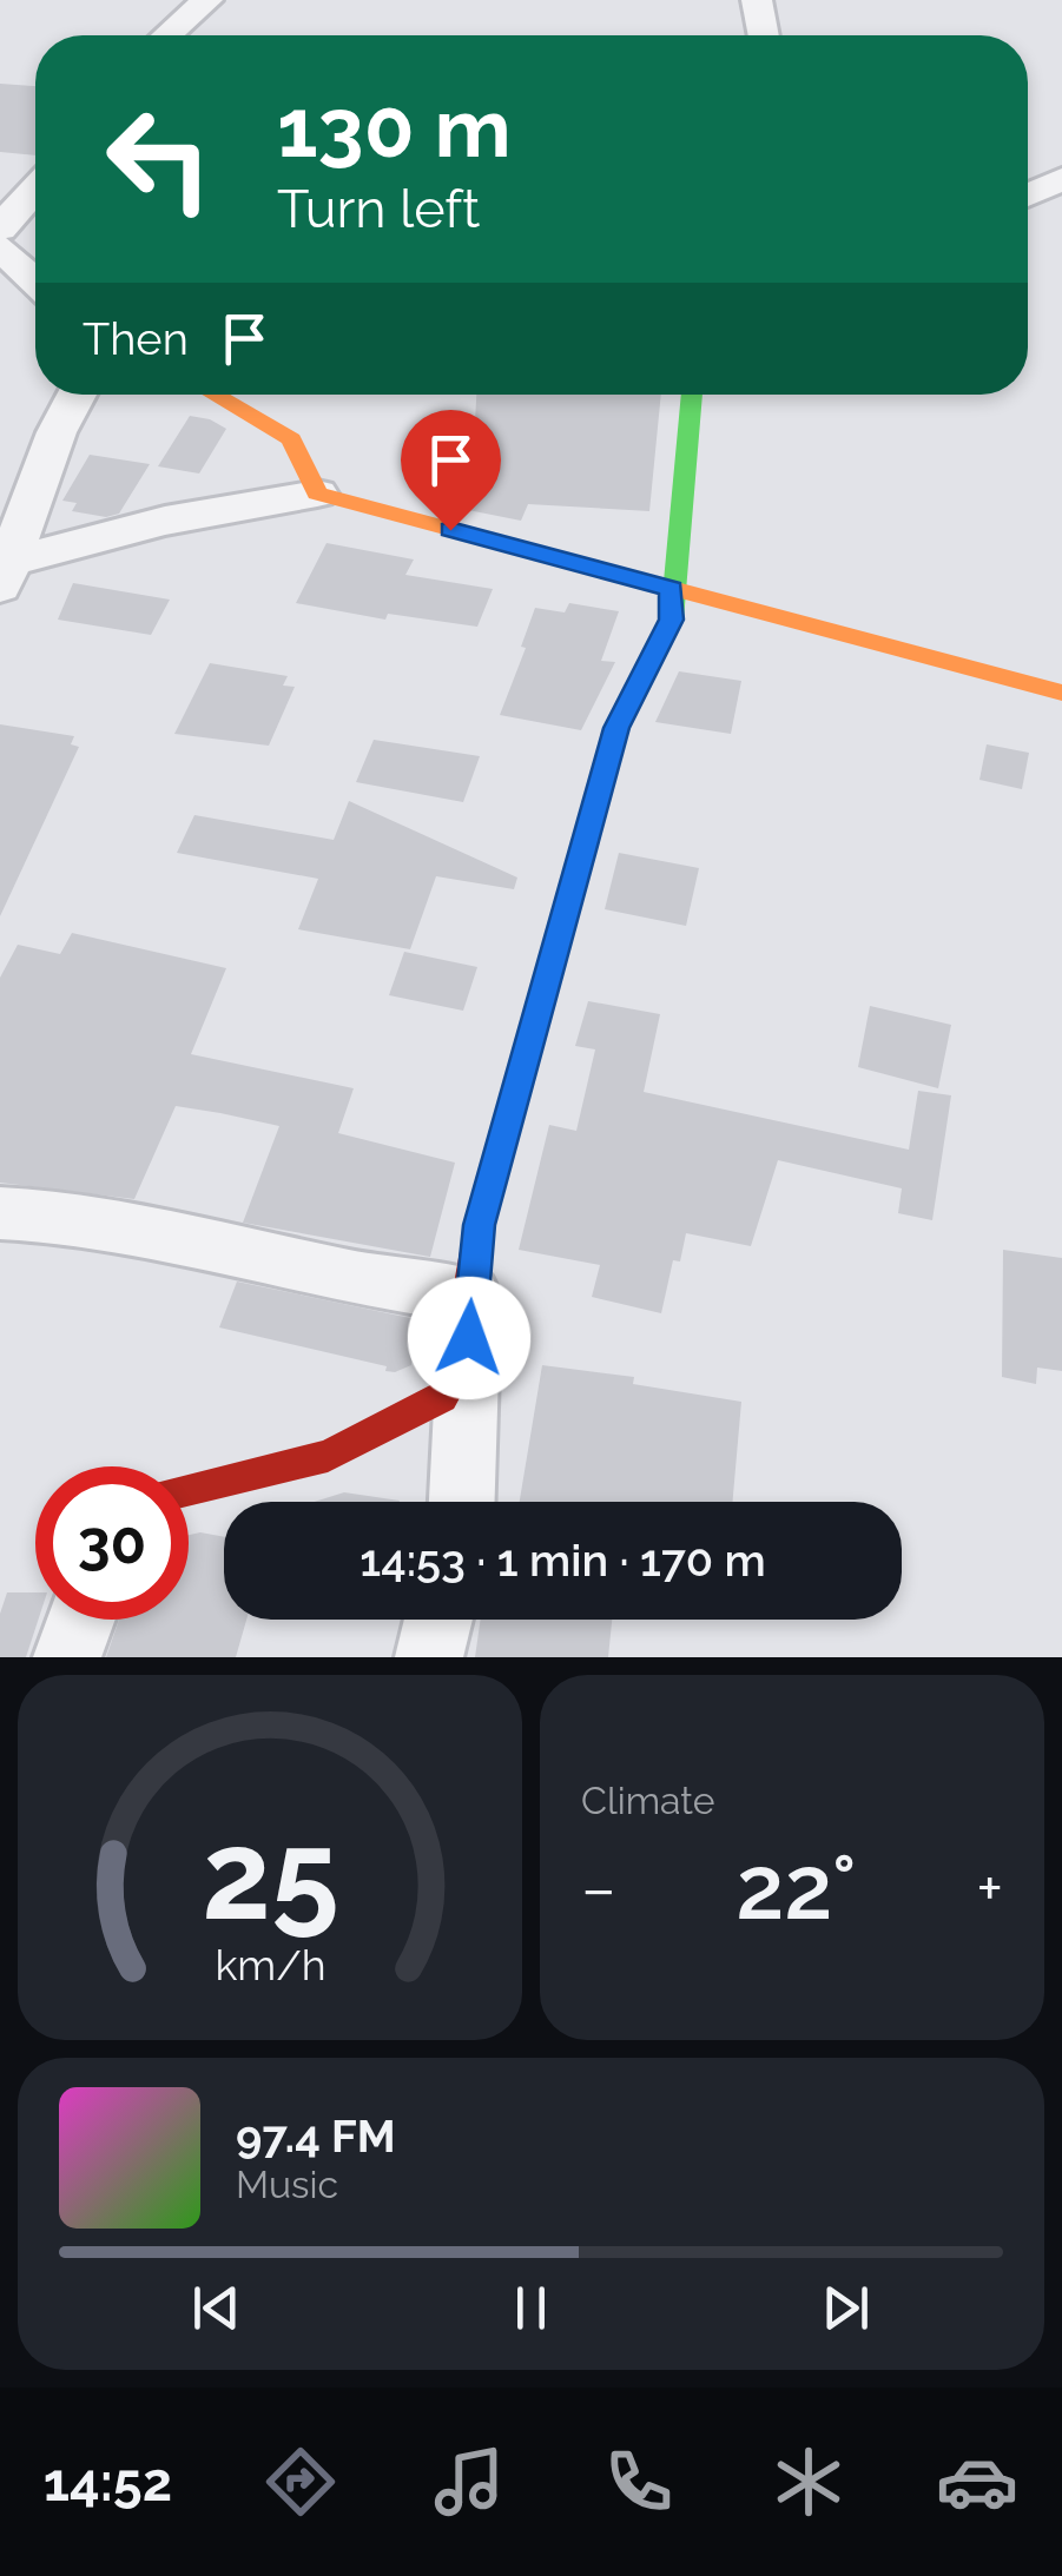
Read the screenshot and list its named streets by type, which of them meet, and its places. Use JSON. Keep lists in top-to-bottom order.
{
  "page": {
    "turn": ["130 m", "Turn left"],
    "then": "Then",
    "limit": "30",
    "trip": "14:53 · 1 min · 170 m",
    "tile": "Climate",
    "heat": ["−", "22°", "+"],
    "song": ["97.4 FM", "Music"],
    "tabs": "14:52",
    "gauge": ["25", "km/h"]
  }
}
